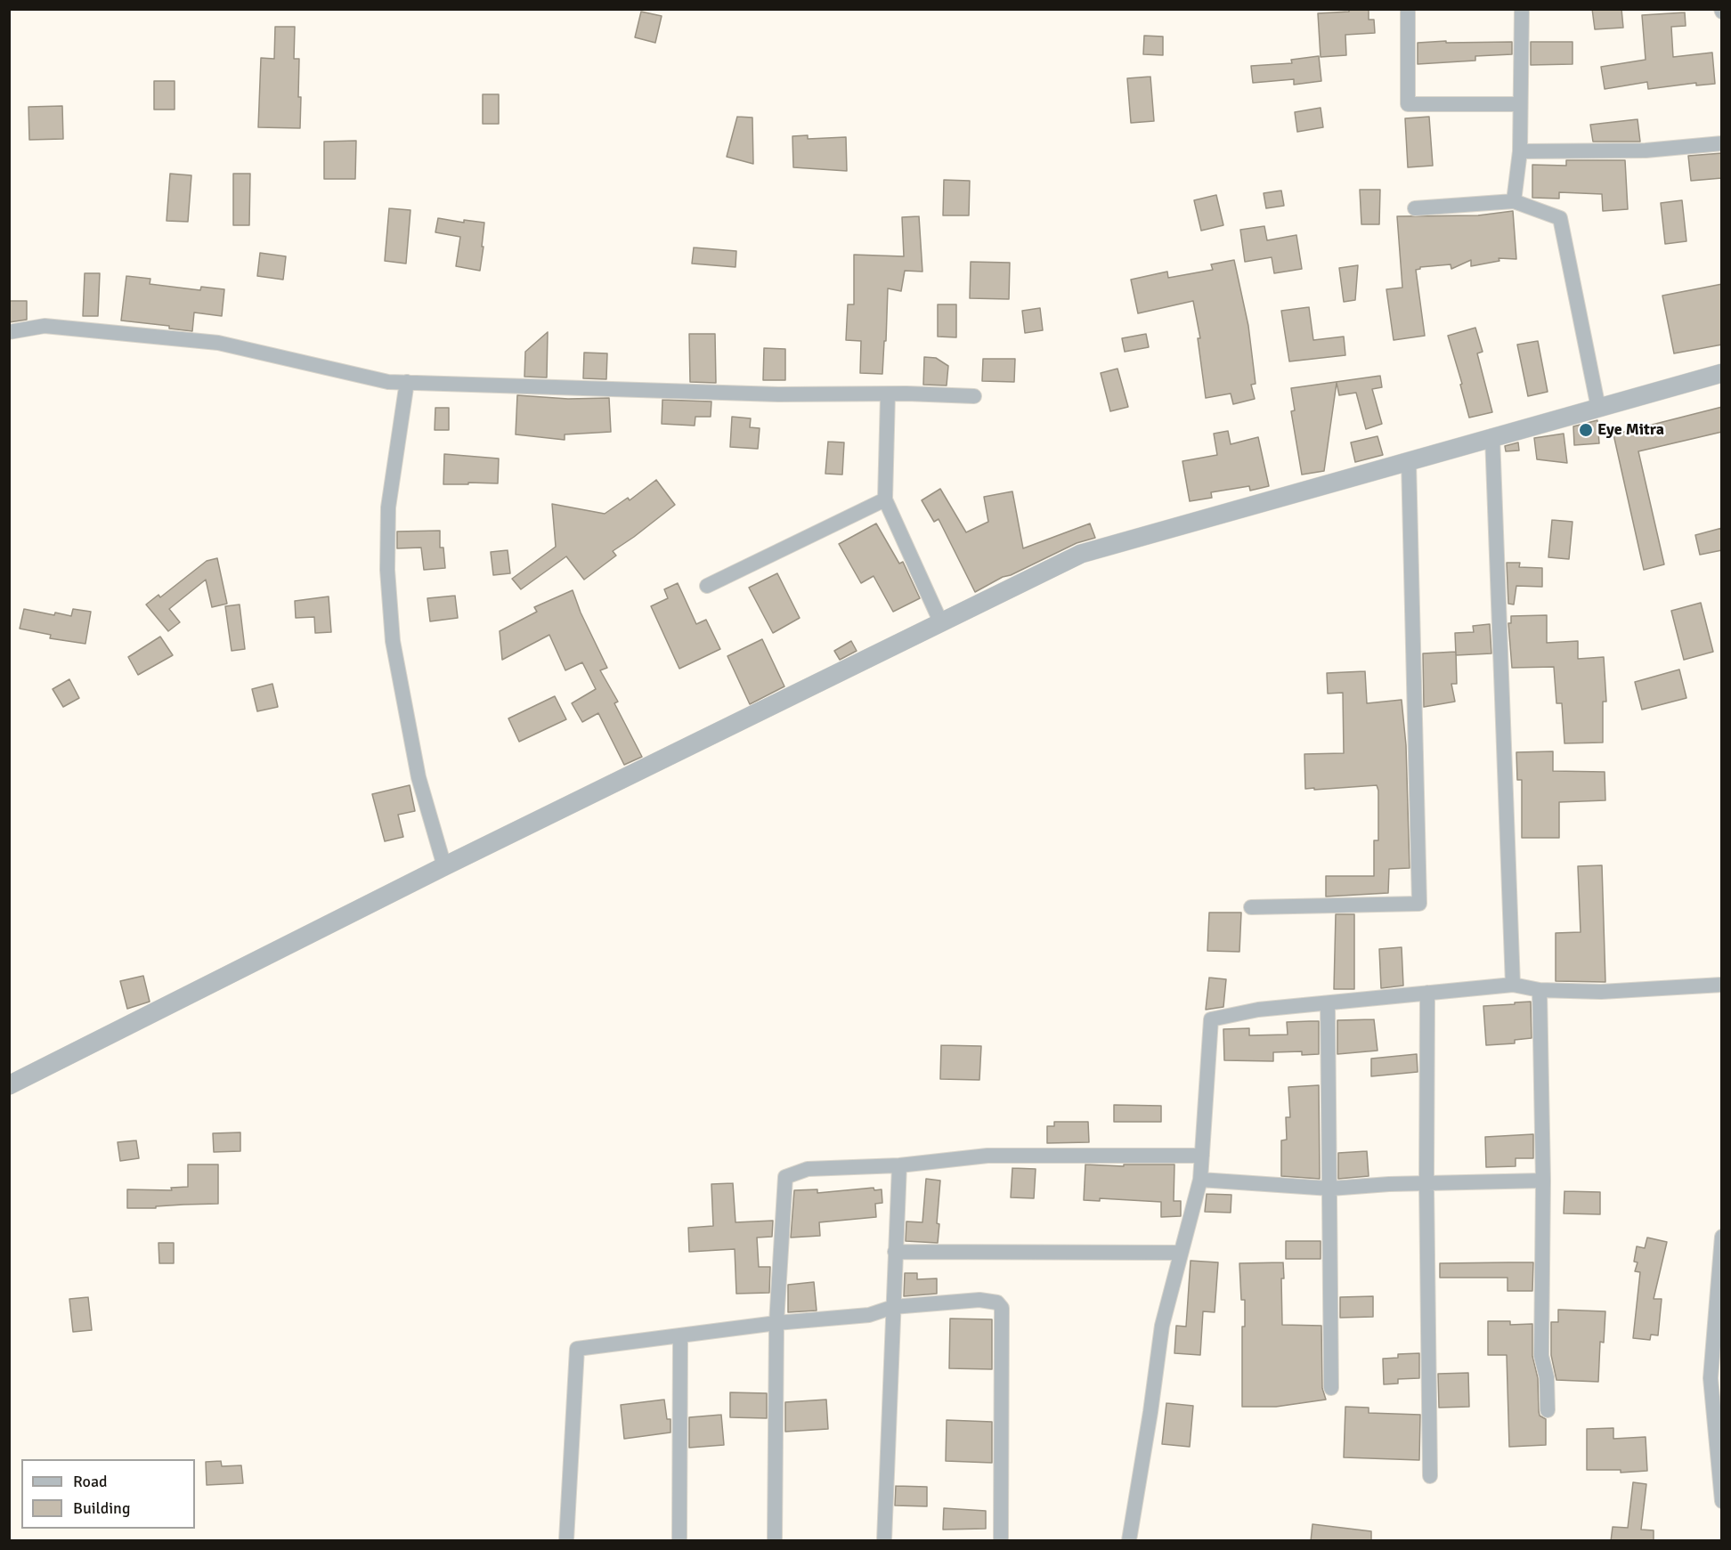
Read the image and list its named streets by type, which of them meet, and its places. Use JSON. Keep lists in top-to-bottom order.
{
  "places": ["Eye Mitra"],
  "legend": ["Road", "Building"]
}
